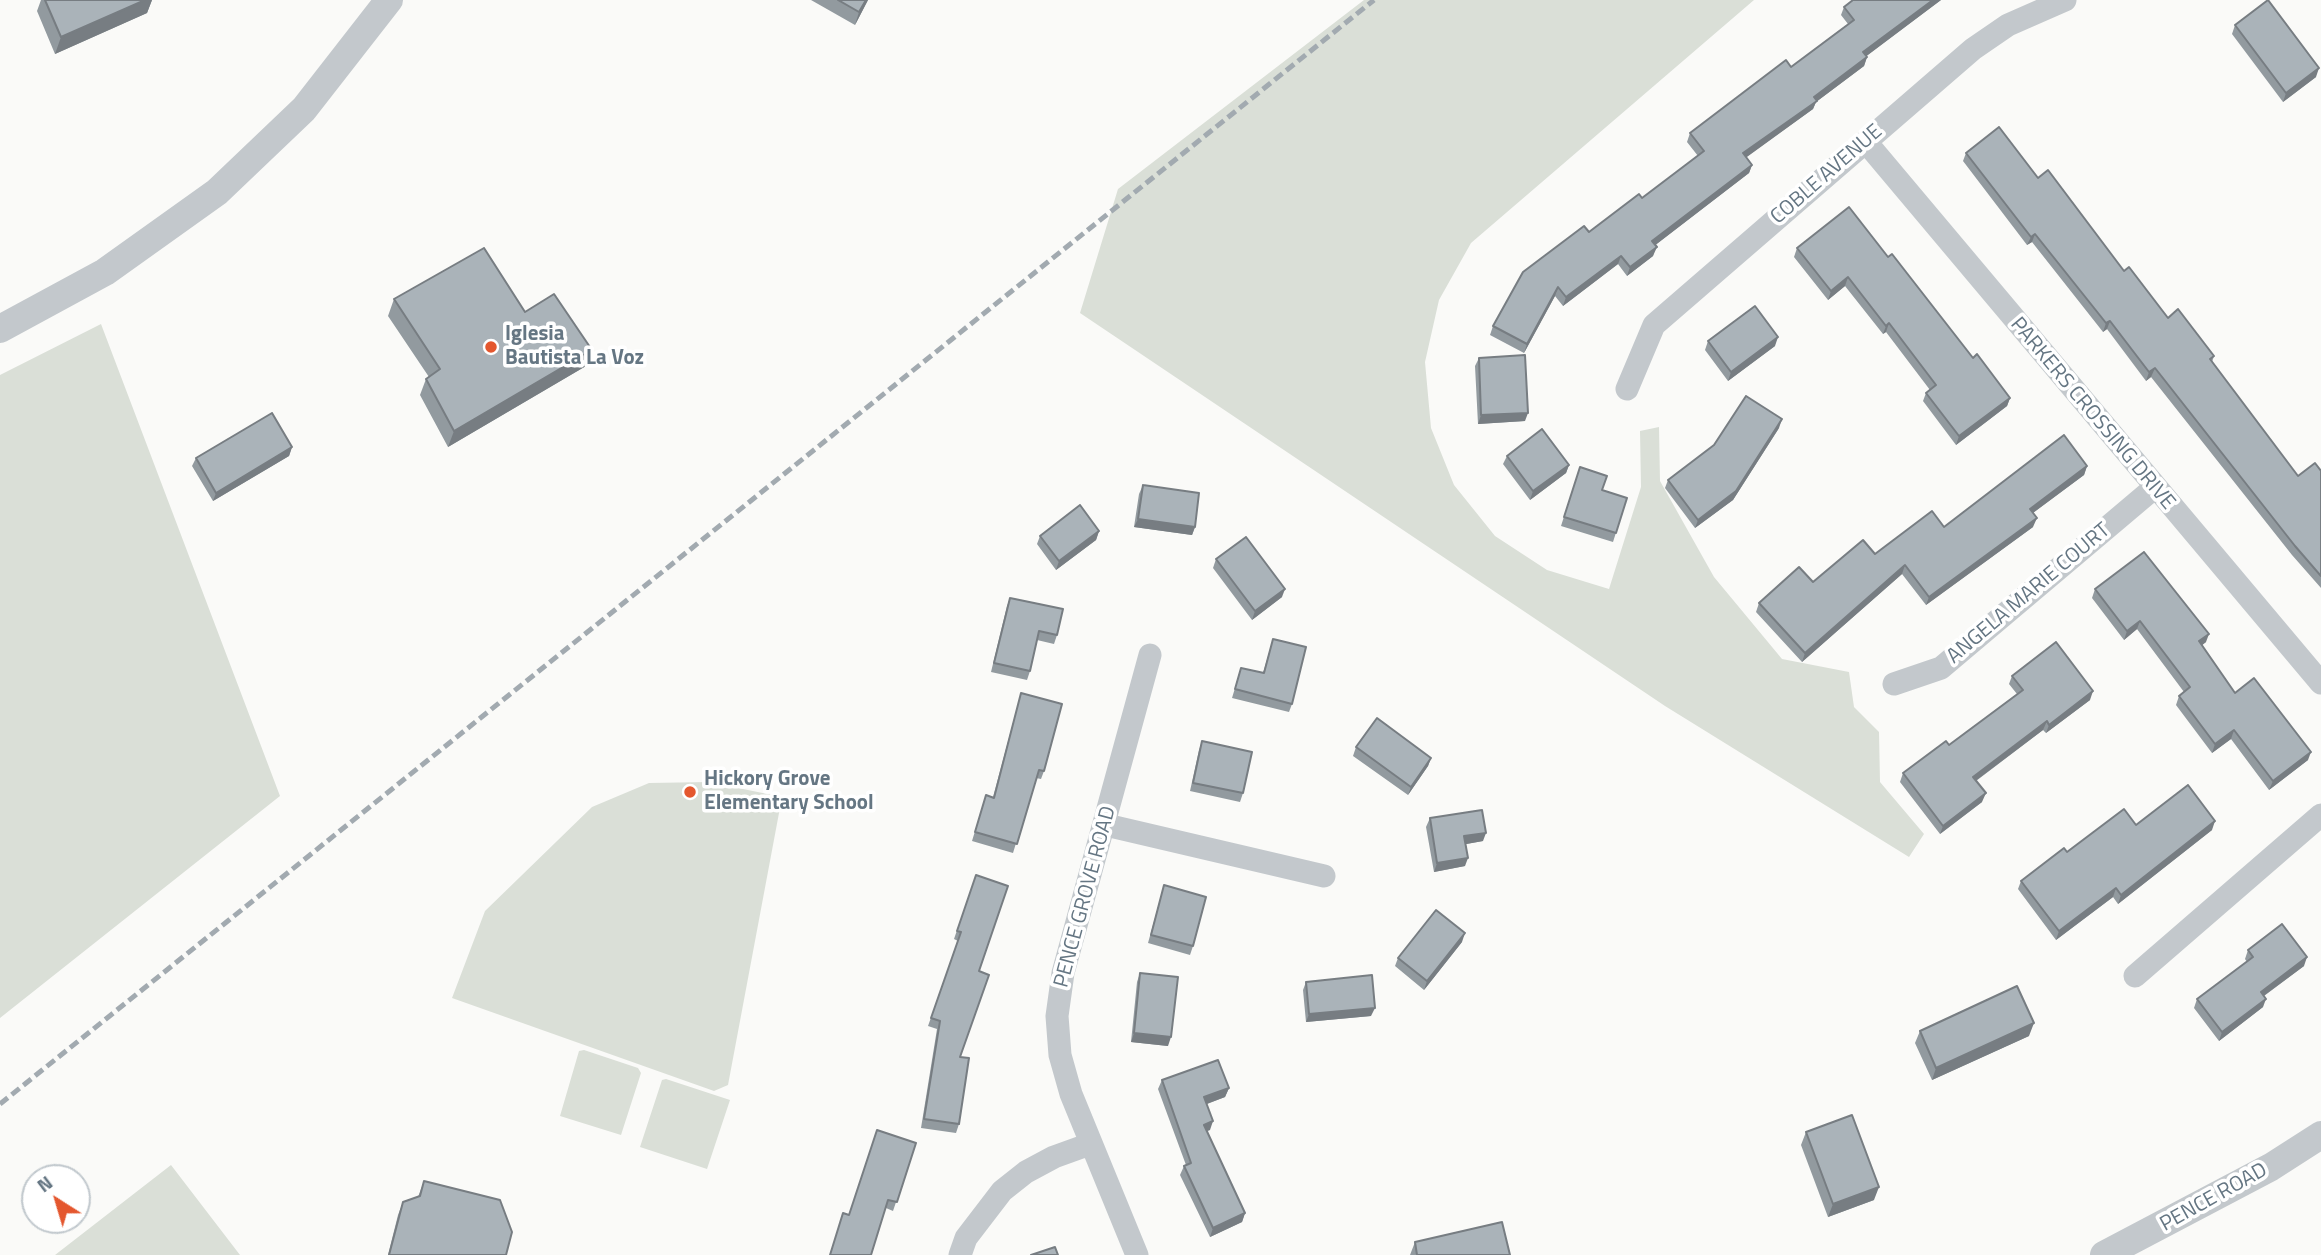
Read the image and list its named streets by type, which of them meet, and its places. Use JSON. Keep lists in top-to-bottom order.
{
  "streets": {
    "street": [
      "COBLE AVENUE",
      "PARKERS CROSSING DRIVE",
      "ANGELA MARIE COURT",
      "PENCE GROVE ROAD",
      "PENCE ROAD"
    ]
  },
  "crossings": [
    ["COBLE AVENUE", "PARKERS CROSSING DRIVE"],
    ["PARKERS CROSSING DRIVE", "ANGELA MARIE COURT"]
  ],
  "places": ["Iglesia Bautista La Voz", "Hickory Grove Elementary School"],
  "north": "top left"
}
